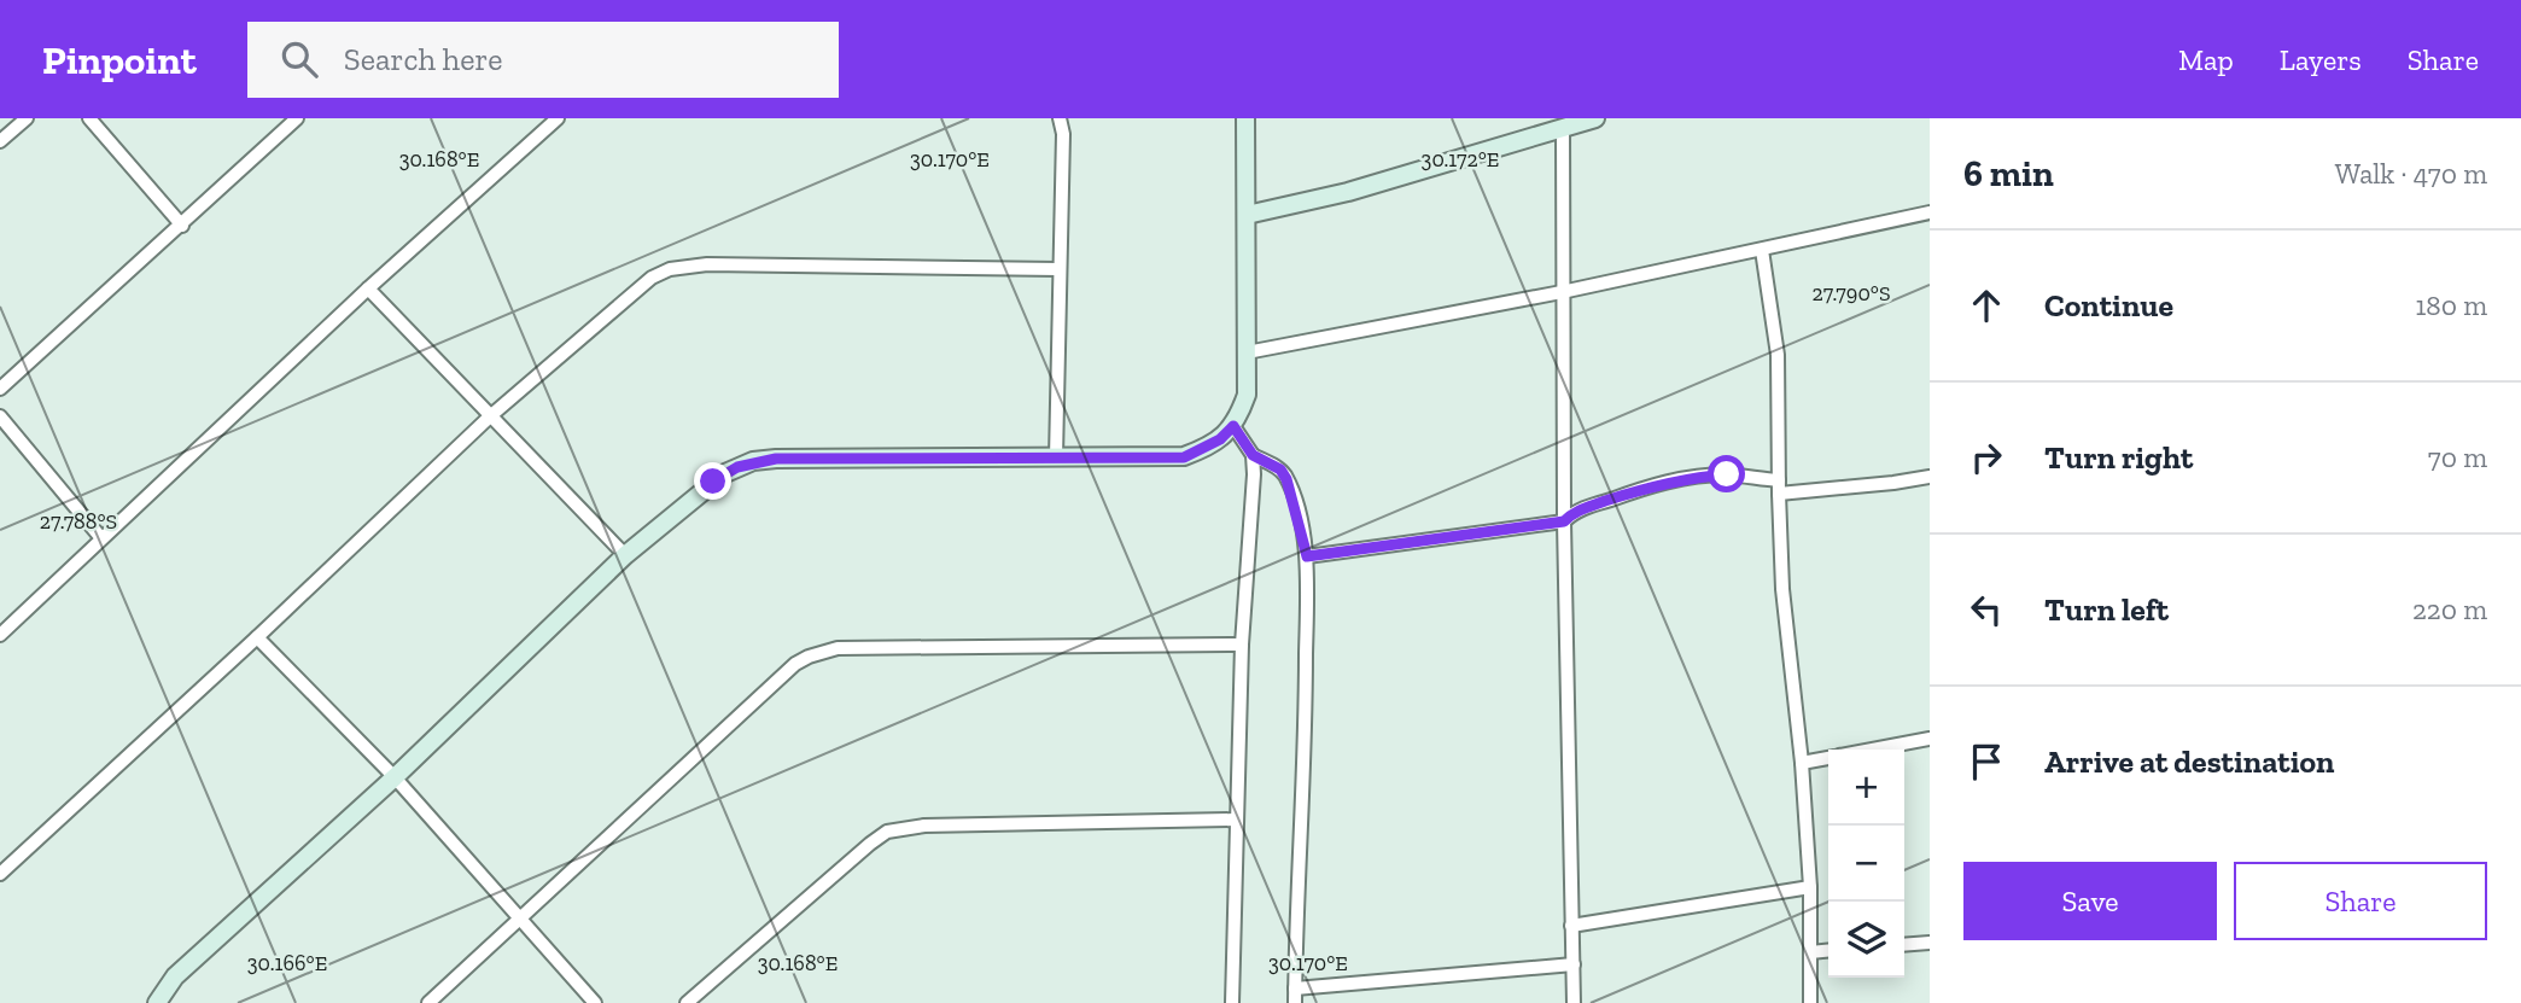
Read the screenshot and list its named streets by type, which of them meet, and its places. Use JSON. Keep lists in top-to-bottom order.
{
  "page": {
    "header": "Pinpoint",
    "search": "Search here",
    "nav": ["Map", "Layers", "Share"],
    "heading": ["6 min", "Walk · 470 m"],
    "list": [
      ["Continue", "180 m"],
      ["Turn right", "70 m"],
      ["Turn left", "220 m"],
      "Arrive at destination"
    ],
    "map_buttons": ["+", "−"],
    "buttons": ["Save", "Share"]
  },
  "coordinates": [
    "30.168°E",
    "30.170°E",
    "30.172°E",
    "27.790°S",
    "27.788°S",
    "30.166°E"
  ]
}
